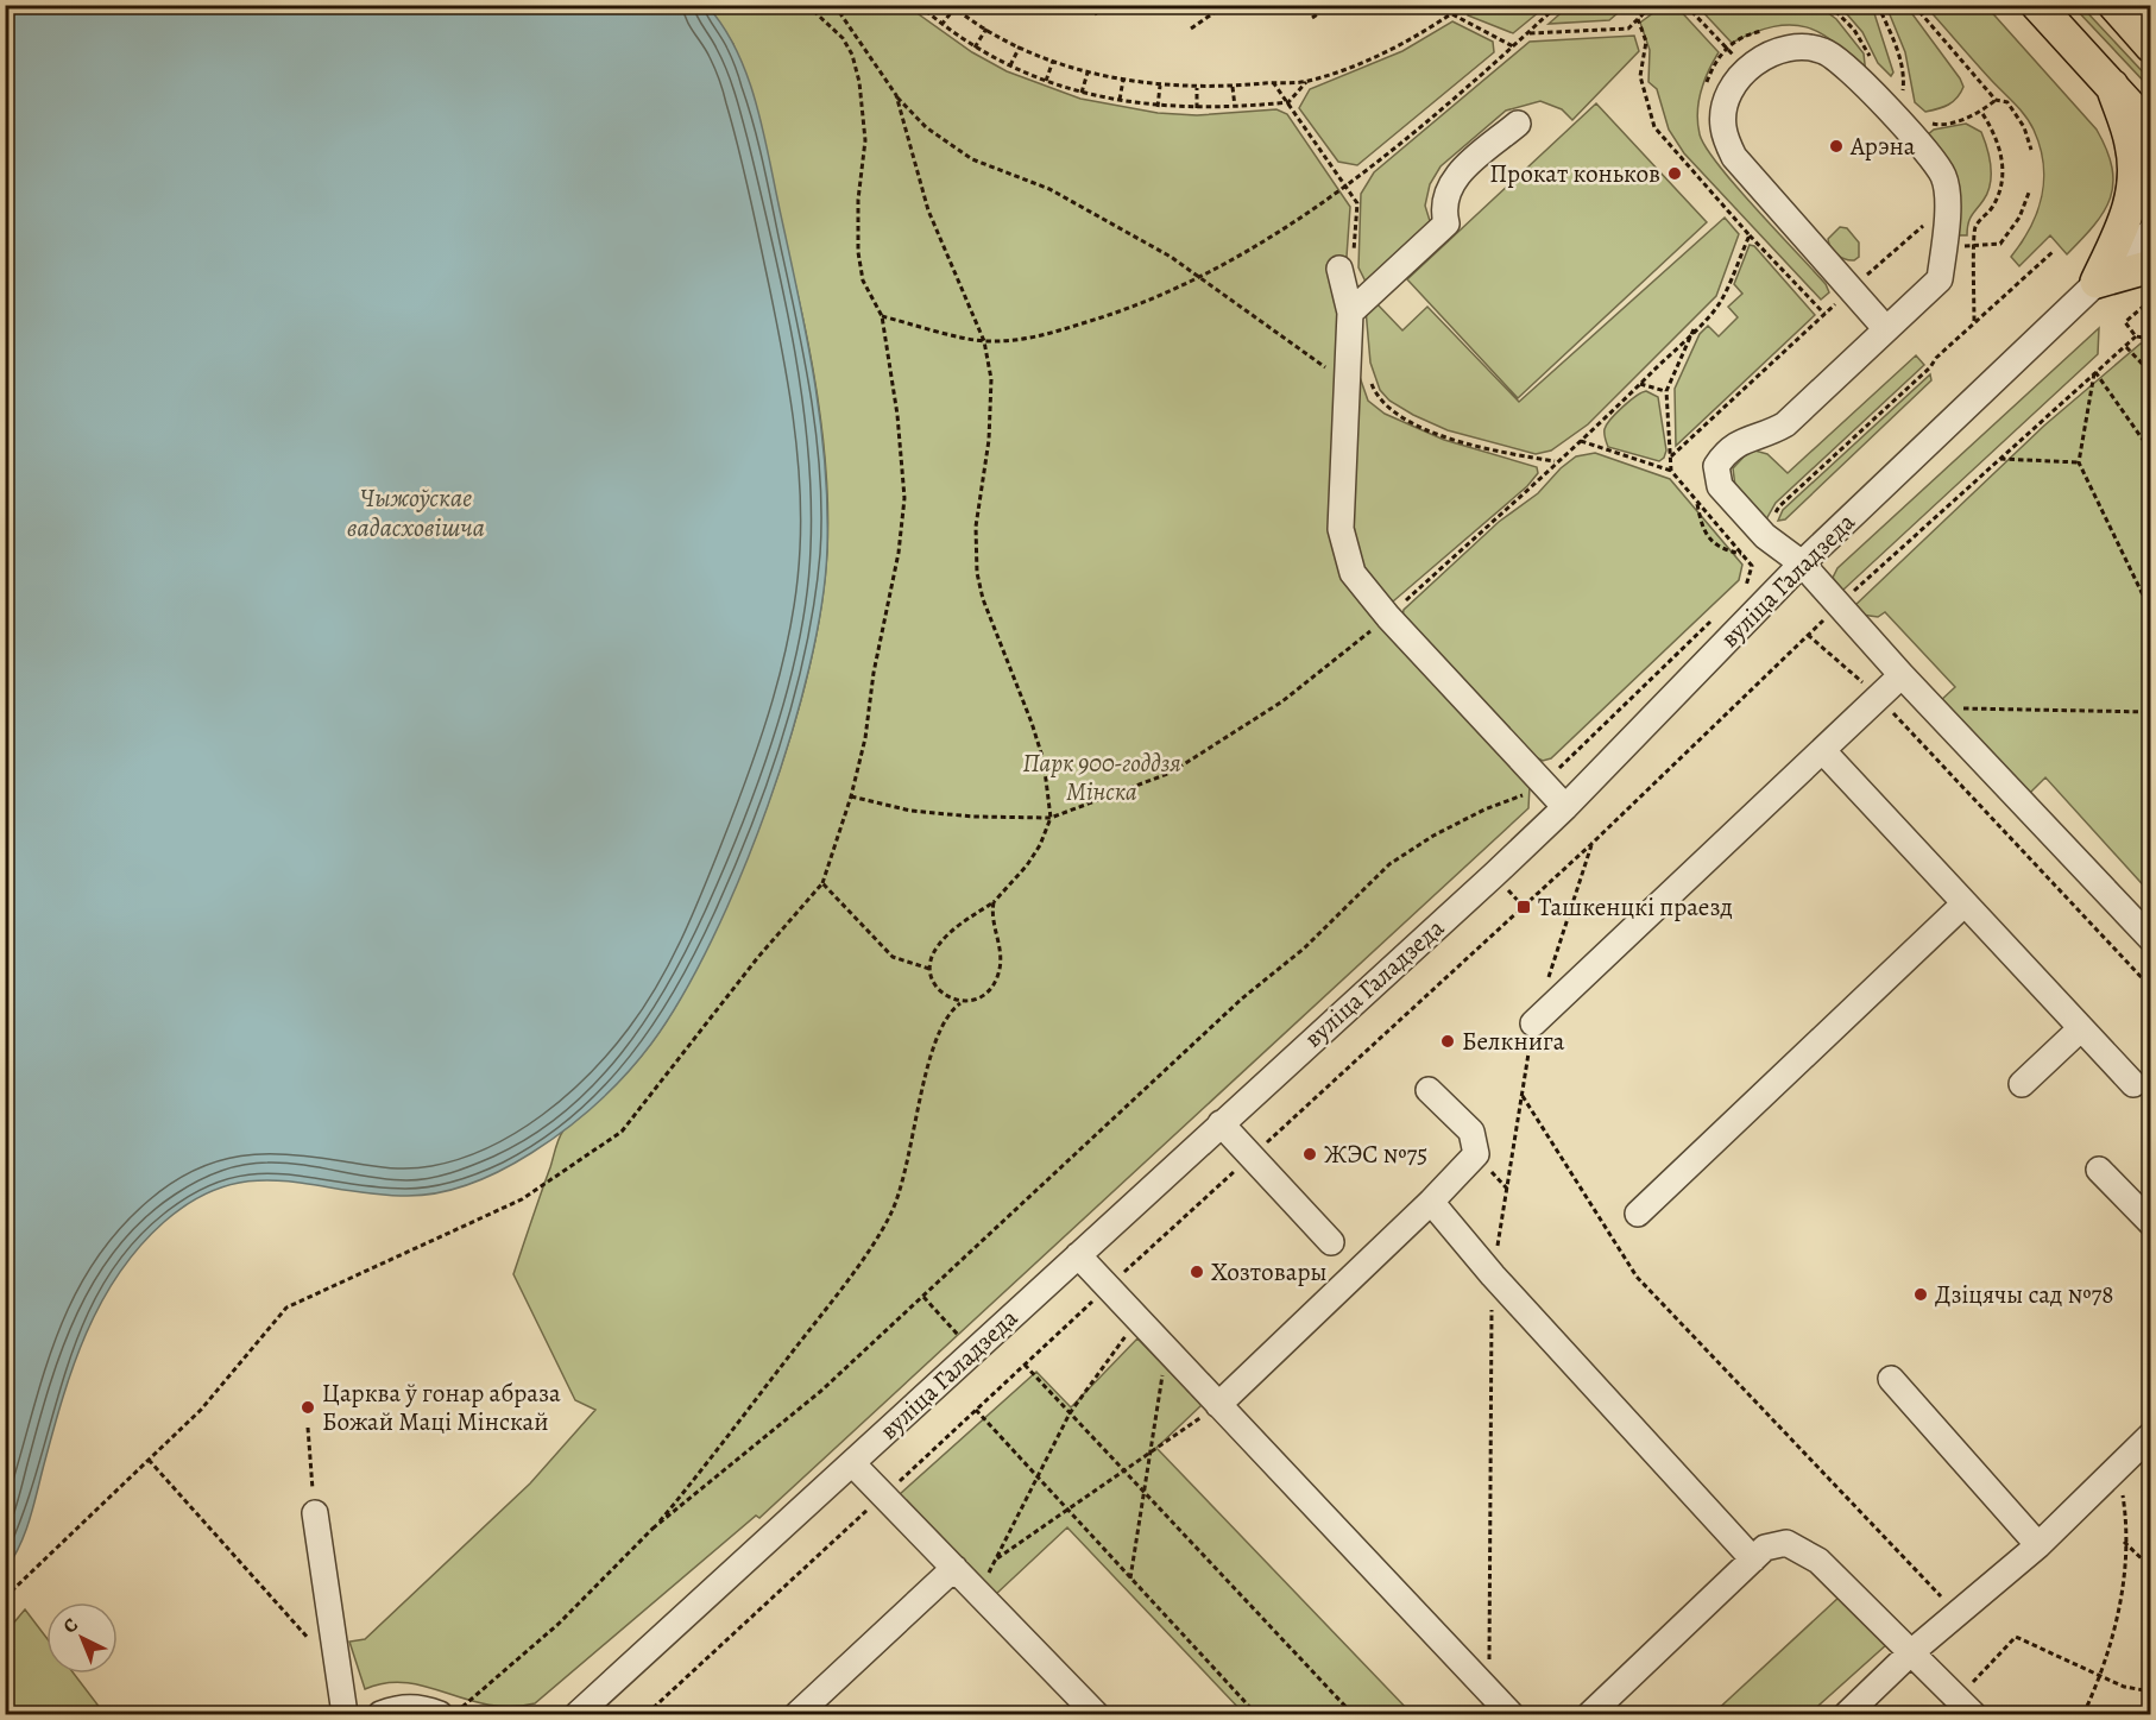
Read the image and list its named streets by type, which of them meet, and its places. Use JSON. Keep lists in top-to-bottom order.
{
  "streets": {
    "street": ["вуліца Галадзеда"]
  },
  "water": ["Чыжоўскае вадасховішча"],
  "parks": ["Парк 900-годдзя Мінска"],
  "places": {
    "other": [
      "Арэна",
      "Прокат коньков",
      "Белкнига",
      "ЖЭС №75",
      "Хозтовары",
      "Дзіцячы сад №78",
      "Царква ў гонар абраза Божай Маці Мінскай"
    ],
    "transit": ["Ташкенцкі праезд"]
  },
  "north": "top left"
}
